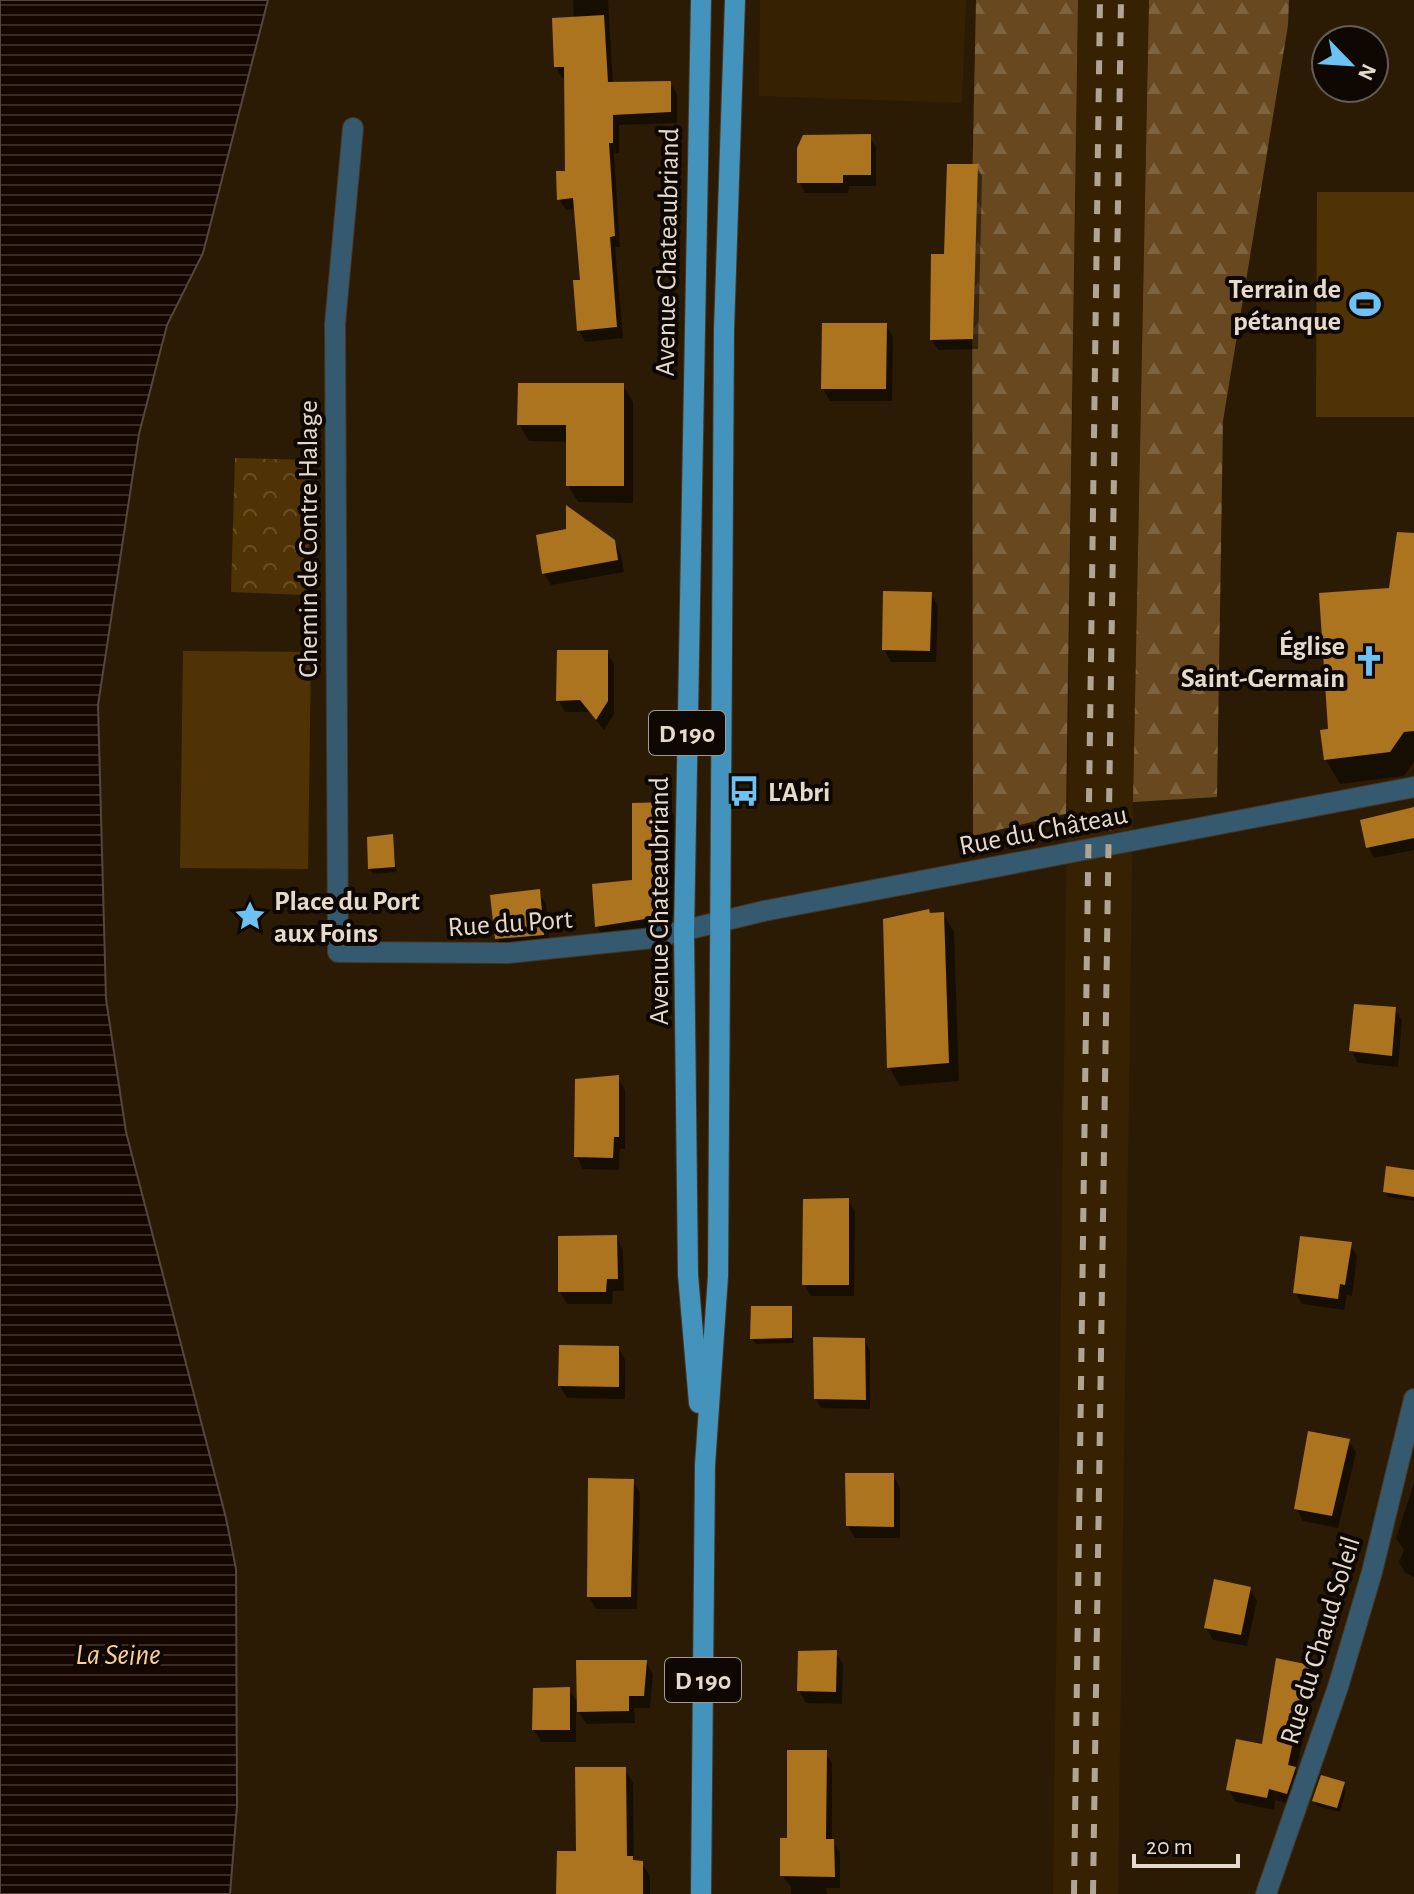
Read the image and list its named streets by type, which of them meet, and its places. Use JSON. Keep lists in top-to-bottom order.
{
  "streets": {
    "main road": ["Avenue Chateaubriand", "D 190"],
    "street": [
      "Chemin de Contre Halage",
      "Rue du Château",
      "Rue du Port",
      "Rue du Chaud Soleil"
    ]
  },
  "crossings": [
    ["Avenue Chateaubriand", "Rue du Château"],
    ["Avenue Chateaubriand", "Rue du Port"],
    ["Chemin de Contre Halage", "Rue du Port"],
    ["Rue du Château", "Rue du Port"]
  ],
  "water": ["La Seine"],
  "places": {
    "sports": ["Terrain de pétanque"],
    "church": ["Église Saint-Germain"],
    "bus stop": ["L'Abri"],
    "place": ["Place du Port aux Foins"]
  },
  "scale_bar": "20 m",
  "north": "bottom right"
}
